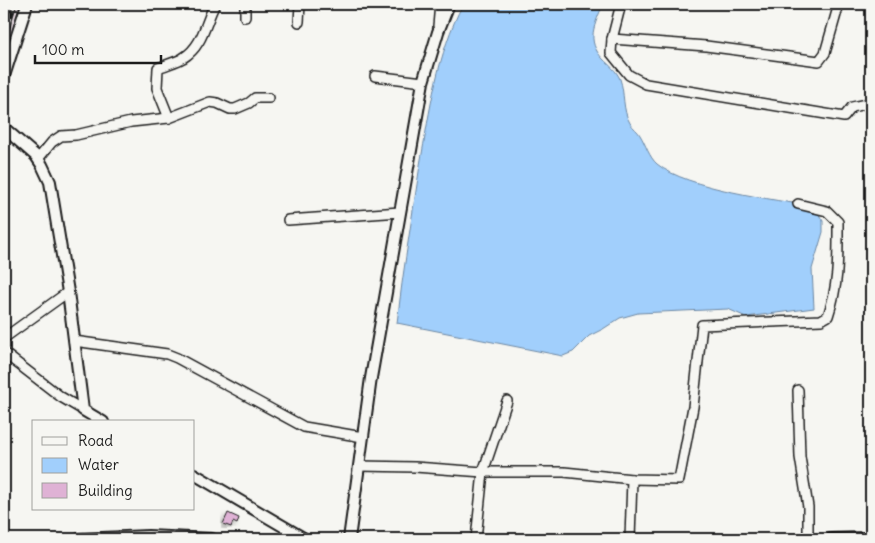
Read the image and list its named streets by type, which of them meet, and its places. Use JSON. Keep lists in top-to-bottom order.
{
  "legend": ["Road", "Water", "Building"],
  "scale_bar": "100 m"
}
